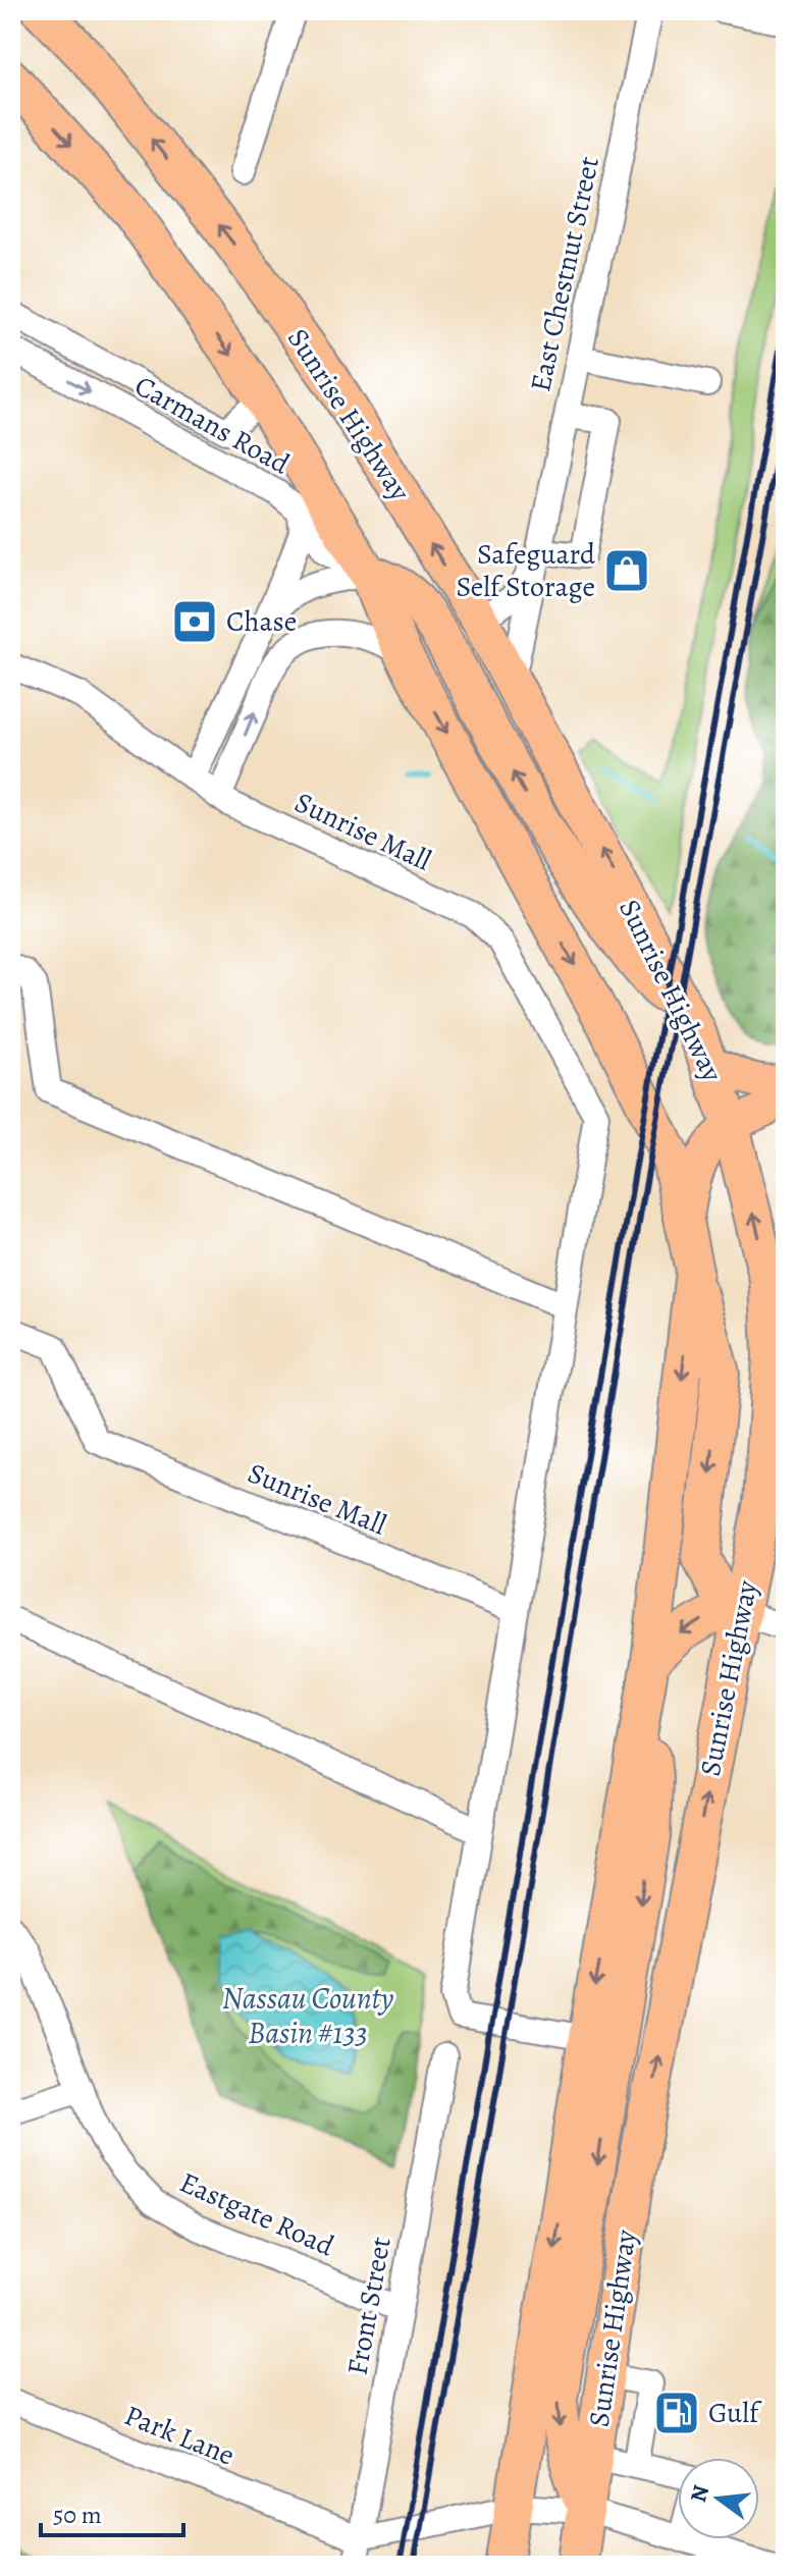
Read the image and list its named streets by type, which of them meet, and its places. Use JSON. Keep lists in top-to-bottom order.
{
  "streets": {
    "highway": ["Sunrise Highway"],
    "street": [
      "East Chestnut Street",
      "Carmans Road",
      "Sunrise Mall",
      "Eastgate Road",
      "Front Street",
      "Park Lane"
    ]
  },
  "crossings": [
    ["East Chestnut Street", "Sunrise Highway"],
    ["Eastgate Road", "Front Street"],
    ["Front Street", "Park Lane"]
  ],
  "one_way": ["Carmans Road"],
  "water": ["Nassau County Basin #133"],
  "places": {
    "shop": ["Safeguard Self Storage"],
    "bank": ["Chase"],
    "fuel station": ["Gulf"]
  },
  "scale_bar": "50 m",
  "north": "left"
}
